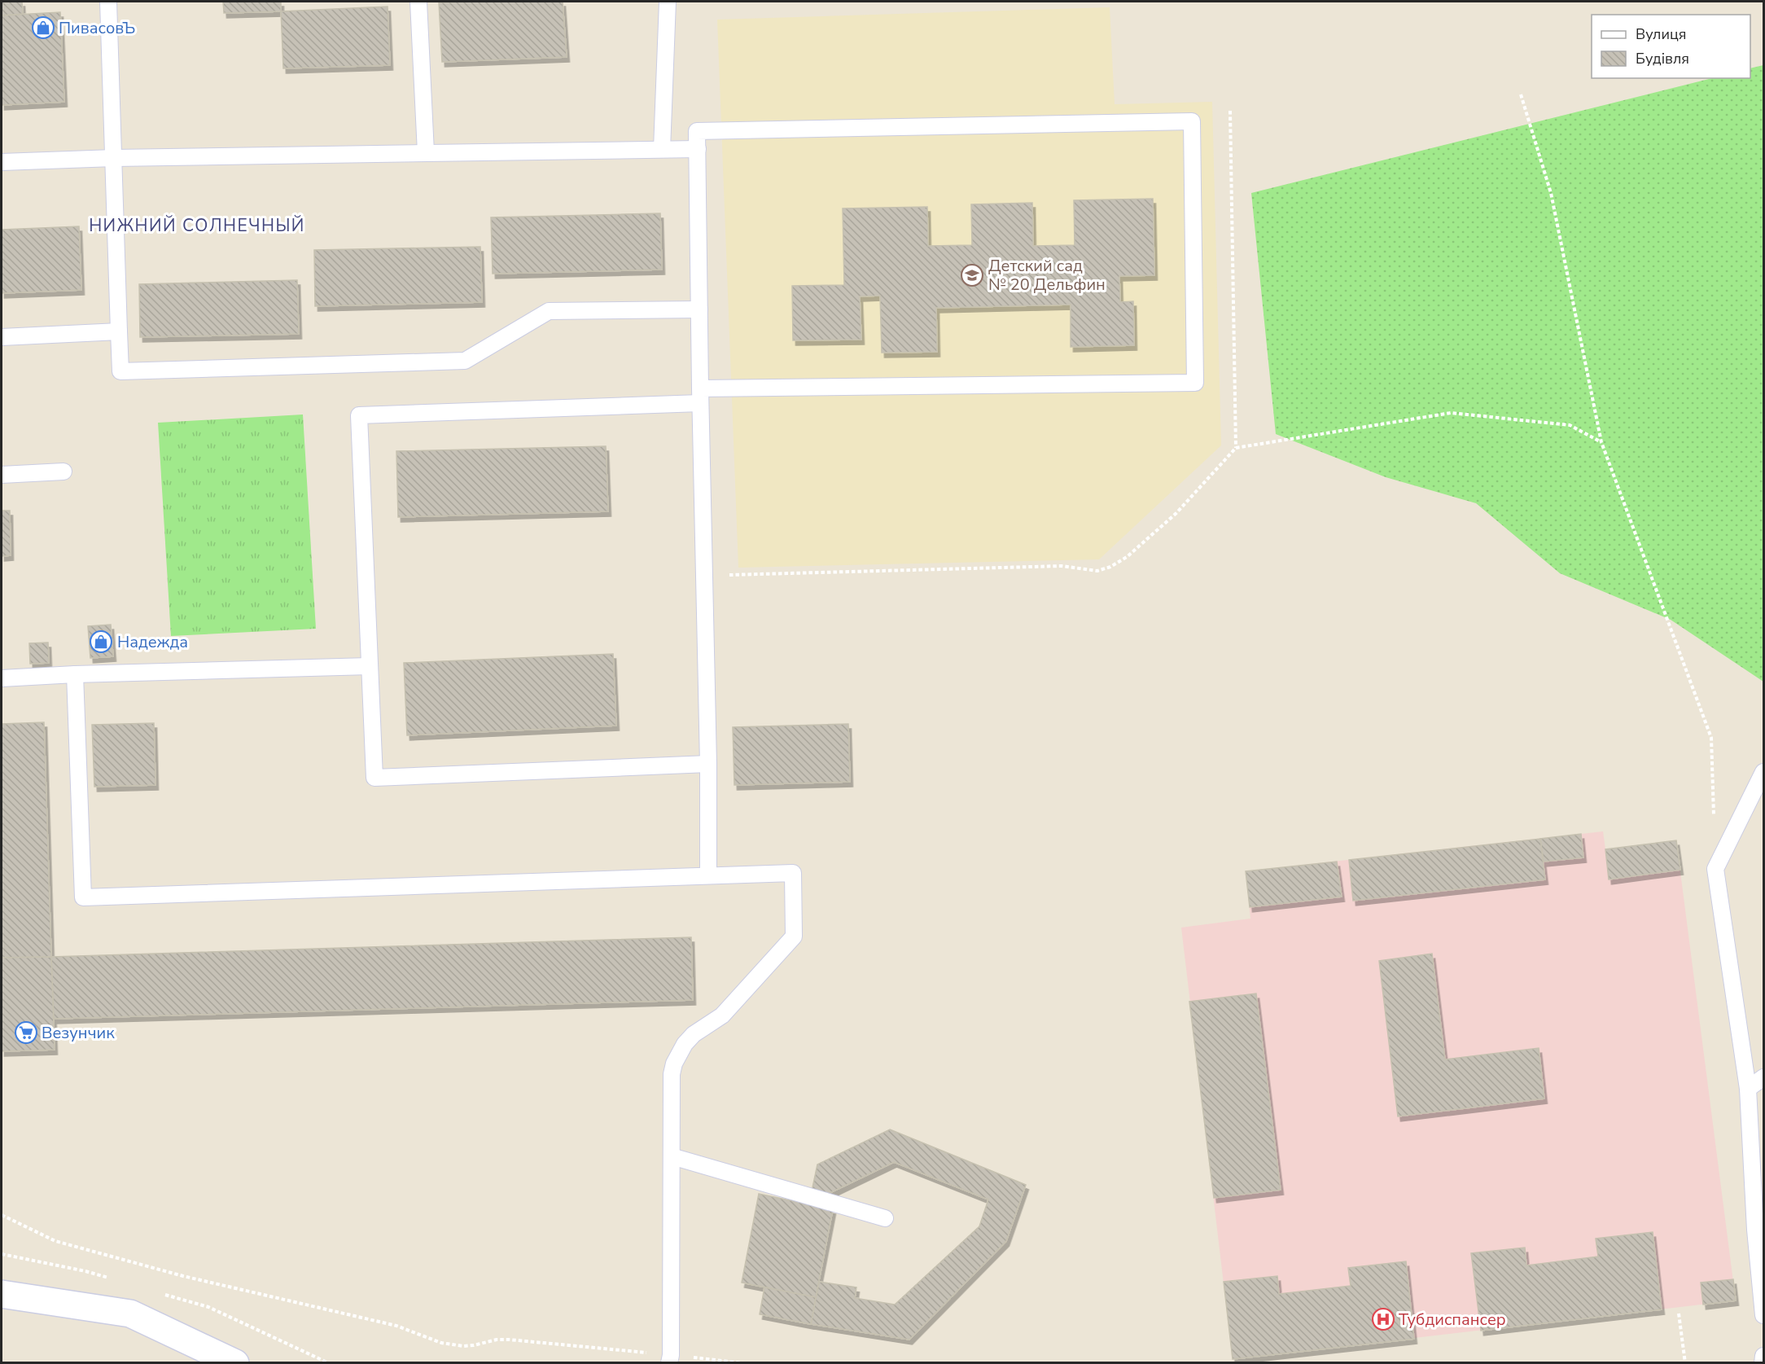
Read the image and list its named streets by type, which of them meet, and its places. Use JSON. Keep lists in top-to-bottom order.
{
  "districts": ["НИЖНИЙ СОЛНЕЧНЫЙ"],
  "places": {
    "shop": ["ПивасовЪ", "Надежда"],
    "school or university": ["Детский сад № 20 Дельфин"],
    "supermarket": ["Везунчик"],
    "hospital": ["Тубдиспансер"]
  },
  "legend": ["Вулиця", "Будівля"]
}
